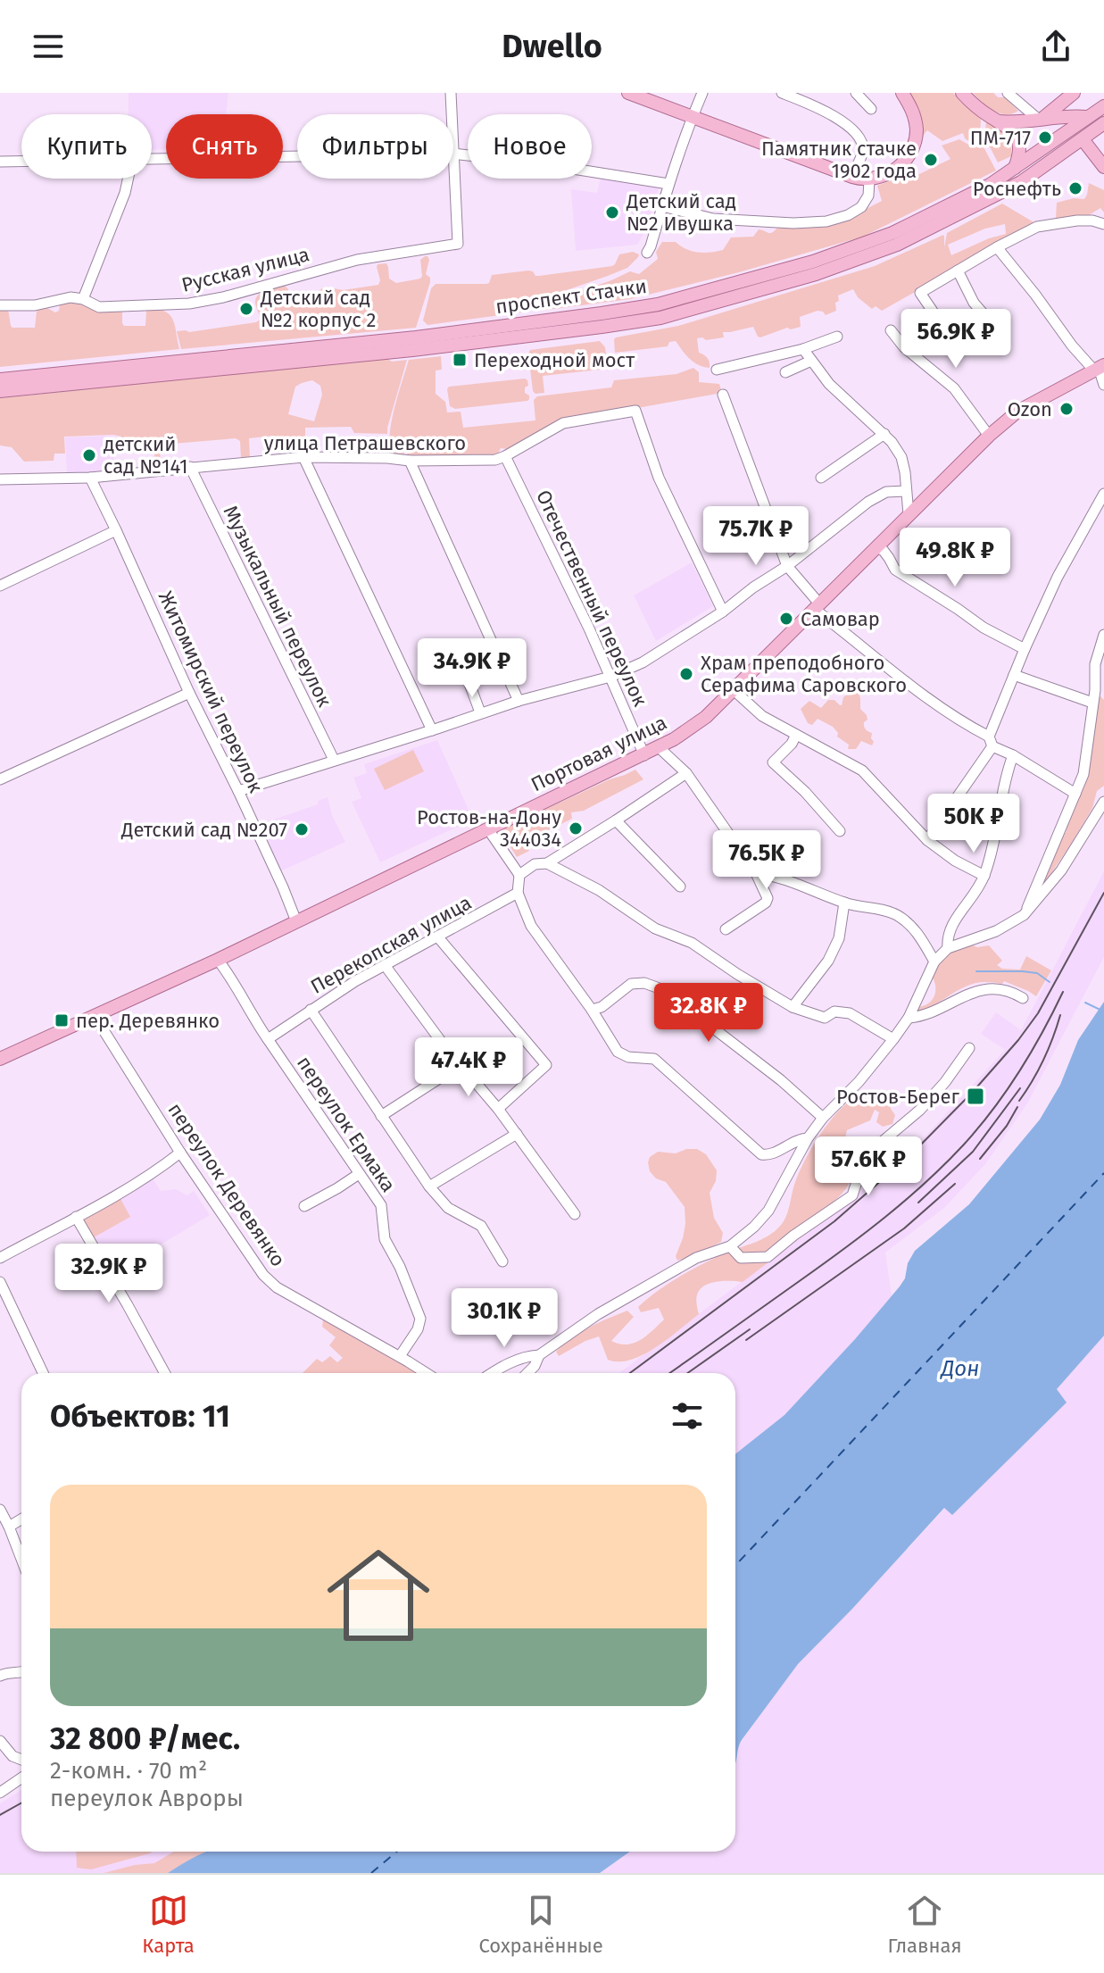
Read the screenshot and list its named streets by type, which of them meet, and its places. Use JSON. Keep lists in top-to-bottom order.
{
  "streets": {
    "main road": ["проспект Стачки", "Портовая улица"],
    "street": [
      "Русская улица",
      "улица Петрашевского",
      "Отечественный переулок",
      "Музыкальный переулок",
      "Житомирский переулок",
      "Перекопская улица",
      "переулок Ермака",
      "переулок Деревянко"
    ]
  },
  "crossings": [
    ["улица Петрашевского", "Отечественный переулок"],
    ["улица Петрашевского", "Музыкальный переулок"],
    ["улица Петрашевского", "Житомирский переулок"],
    ["Отечественный переулок", "Портовая улица"],
    ["Житомирский переулок", "Портовая улица"],
    ["Портовая улица", "переулок Ермака"],
    ["Портовая улица", "переулок Деревянко"],
    ["Перекопская улица", "переулок Ермака"],
    ["переулок Ермака", "переулок Деревянко"]
  ],
  "water": ["Дон"],
  "places": {
    "other": [
      "ПМ-717",
      "Памятник стачке 1902 года",
      "Роснефть",
      "Детский сад №2 Ивушка",
      "Детский сад №2 корпус 2",
      "Ozon",
      "детский сад №141",
      "Самовар",
      "Храм преподобного Серафима Саровского",
      "Ростов-на-Дону 344034",
      "Детский сад №207"
    ],
    "transit": ["Переходной мост", "пер. Деревянко", "Ростов-Берег"]
  },
  "page": {
    "header": "Dwello",
    "chip": [
      "Купить",
      "Снять",
      "Фильтры",
      "Новое"
    ],
    "price": [
      "56.9K ₽",
      "75.7K ₽",
      "49.8K ₽",
      "34.9K ₽",
      "50K ₽",
      "76.5K ₽",
      "32.8K ₽",
      "47.4K ₽",
      "57.6K ₽",
      "32.9K ₽",
      "30.1K ₽"
    ],
    "heading": "Объектов: 11",
    "list": [
      {
        "name": "32 800 ₽/мес.",
        "note": "2-комн. · 70 m² · переулок Авроры"
      }
    ],
    "tabs": ["Карта", "Сохранённые", "Главная"]
  }
}
